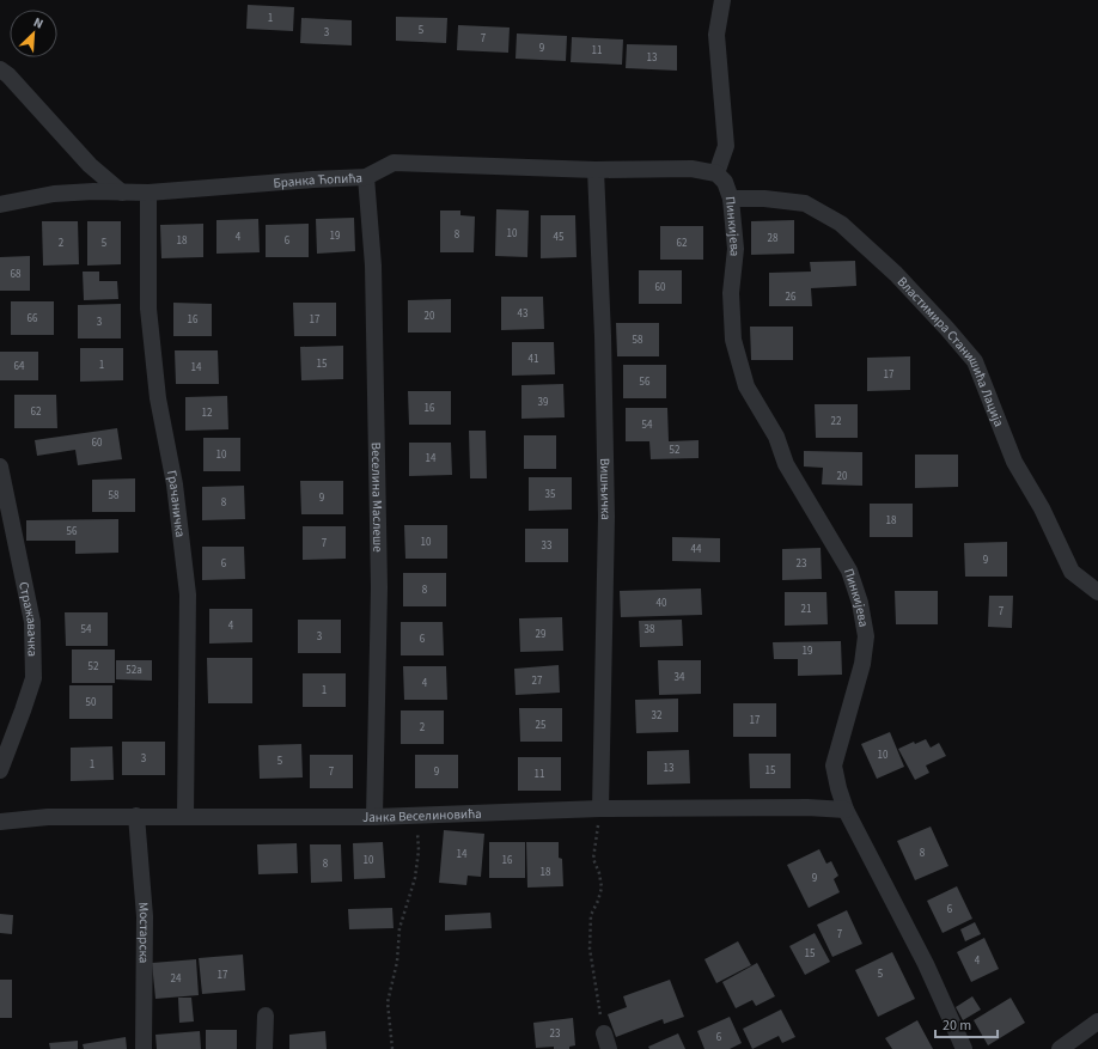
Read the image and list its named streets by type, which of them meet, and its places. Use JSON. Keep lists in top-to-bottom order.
{
  "streets": {
    "street": [
      "Бранка Ћопића",
      "Пинкијева",
      "Властимира Станишића Лација",
      "Вишњичка",
      "Веселина Маслеше",
      "Грачаничка",
      "Стражавачка",
      "Јанка Веселиновића",
      "Мостарска"
    ]
  },
  "crossings": [
    ["Бранка Ћопића", "Пинкијева"],
    ["Бранка Ћопића", "Вишњичка"],
    ["Бранка Ћопића", "Веселина Маслеше"],
    ["Бранка Ћопића", "Грачаничка"],
    ["Пинкијева", "Властимира Станишића Лација"],
    ["Пинкијева", "Јанка Веселиновића"],
    ["Вишњичка", "Јанка Веселиновића"],
    ["Веселина Маслеше", "Јанка Веселиновића"],
    ["Грачаничка", "Јанка Веселиновића"],
    ["Јанка Веселиновића", "Мостарска"]
  ],
  "house_numbers": [
    "1",
    "5",
    "3",
    "7",
    "9",
    "11",
    "13",
    "10",
    "8",
    "19",
    "4",
    "45",
    "28",
    "18",
    "6",
    "2",
    "5",
    "62",
    "68",
    "60",
    "26",
    "43",
    "20",
    "66",
    "16",
    "17",
    "3",
    "58",
    "41",
    "15",
    "1",
    "64",
    "14",
    "17",
    "56",
    "39",
    "16",
    "62",
    "12",
    "22",
    "54",
    "60",
    "52",
    "10",
    "14",
    "20",
    "35",
    "58",
    "9",
    "8",
    "18",
    "56",
    "10",
    "7",
    "33",
    "44",
    "9",
    "6",
    "23",
    "8",
    "40",
    "21",
    "7",
    "4",
    "54",
    "38",
    "29",
    "3",
    "6",
    "19",
    "52",
    "52a",
    "34",
    "27",
    "4",
    "1",
    "50",
    "32",
    "17",
    "25",
    "2",
    "10",
    "3",
    "5",
    "1",
    "13",
    "15",
    "7",
    "9",
    "11",
    "8",
    "14",
    "10",
    "16",
    "8",
    "18",
    "9",
    "6",
    "7",
    "15",
    "4",
    "5",
    "17",
    "24",
    "23",
    "6"
  ],
  "scale_bar": "20 m",
  "north": "top right"
}
